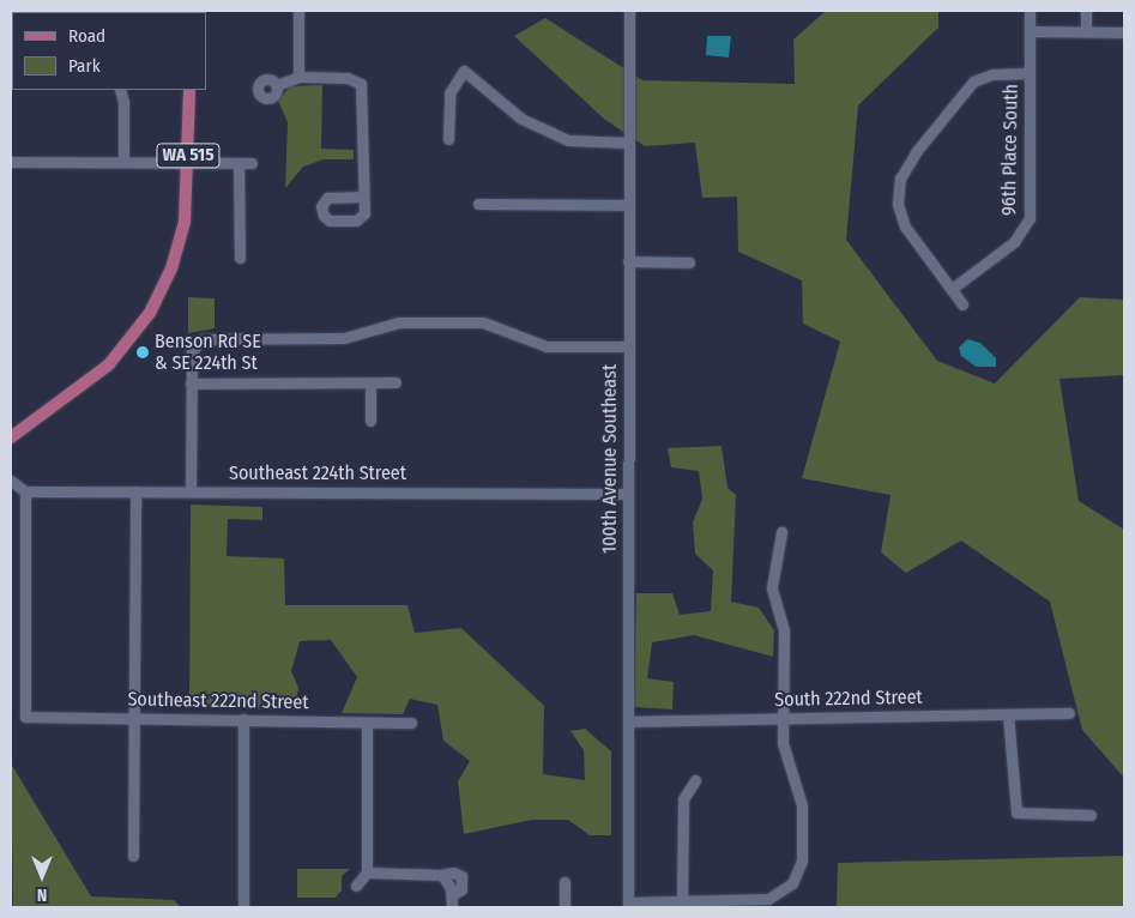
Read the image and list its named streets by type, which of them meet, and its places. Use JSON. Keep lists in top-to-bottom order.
{
  "streets": {
    "main road": ["WA 515"],
    "street": [
      "96th Place South",
      "100th Avenue Southeast",
      "Southeast 224th Street",
      "South 222nd Street",
      "Southeast 222nd Street"
    ]
  },
  "crossings": [
    ["100th Avenue Southeast", "Southeast 224th Street"],
    ["100th Avenue Southeast", "South 222nd Street"],
    ["Southeast 224th Street", "Southeast 222nd Street"]
  ],
  "places": ["Benson Rd SE & SE 224th St"],
  "legend": ["Road", "Park"],
  "north": "bottom"
}
